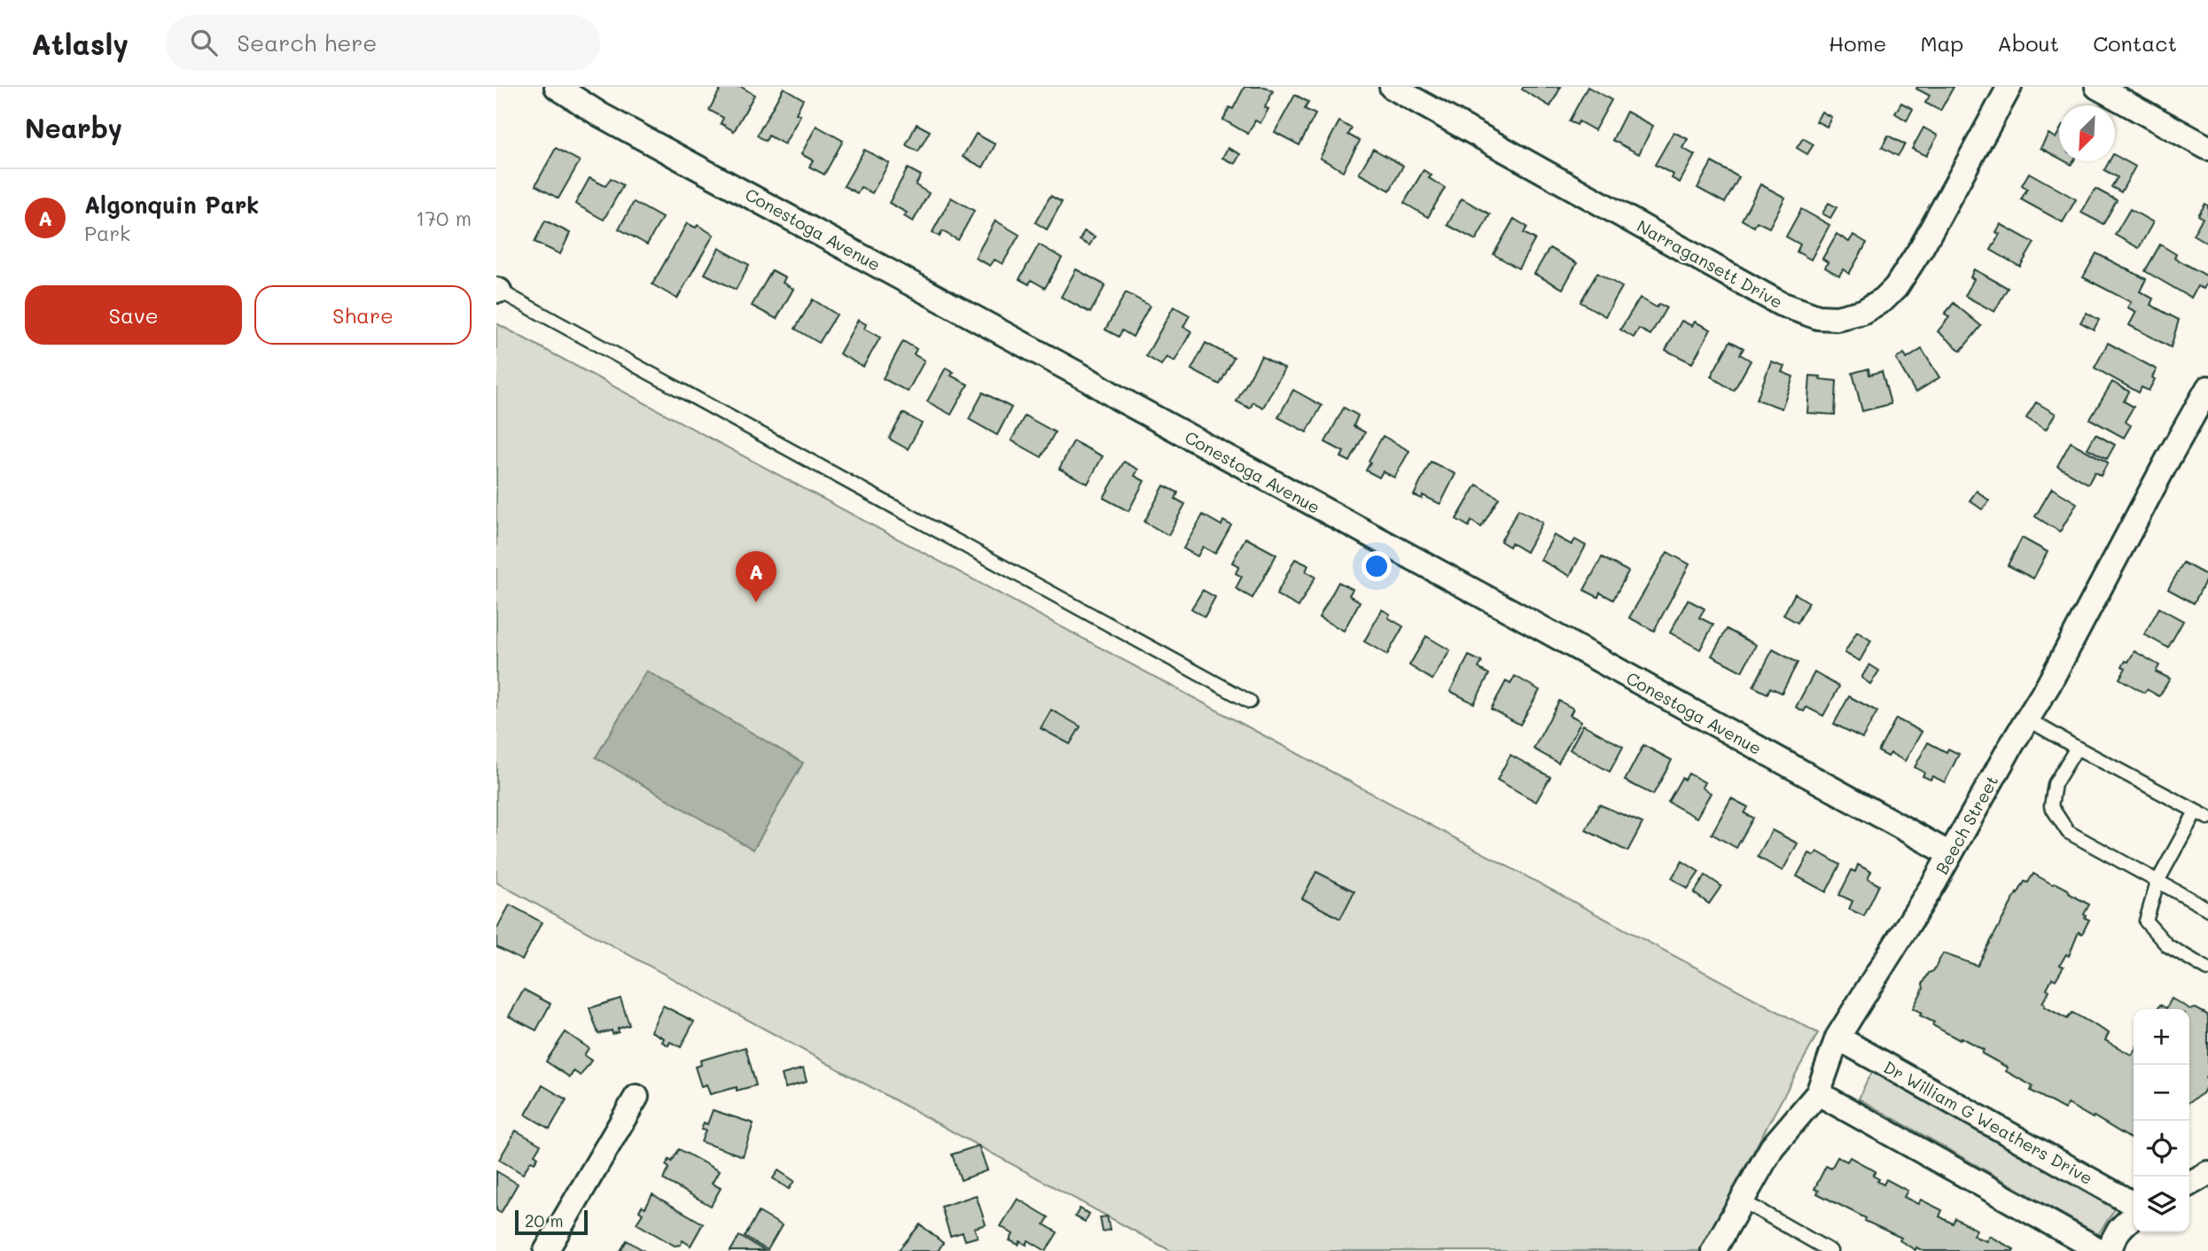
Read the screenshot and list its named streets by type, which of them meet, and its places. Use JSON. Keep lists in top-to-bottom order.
{
  "streets": {
    "street": [
      "Conestoga Avenue",
      "Narragansett Drive",
      "Beech Street",
      "Dr William G Weathers Drive"
    ]
  },
  "crossings": [
    ["Conestoga Avenue", "Beech Street"],
    ["Beech Street", "Dr William G Weathers Drive"]
  ],
  "scale_bar": "20 m",
  "north": "bottom left",
  "page": {
    "header": "Atlasly",
    "search": "Search here",
    "nav": [
      "Home",
      "Map",
      "About",
      "Contact"
    ],
    "heading": "Nearby",
    "list": [
      {
        "mark": "A",
        "name": "Algonquin Park",
        "note": "Park",
        "value": "170 m"
      }
    ],
    "buttons": ["Save", "Share"],
    "pins": "A",
    "map_buttons": ["+", "−"],
    "scale": "20 m"
  }
}
